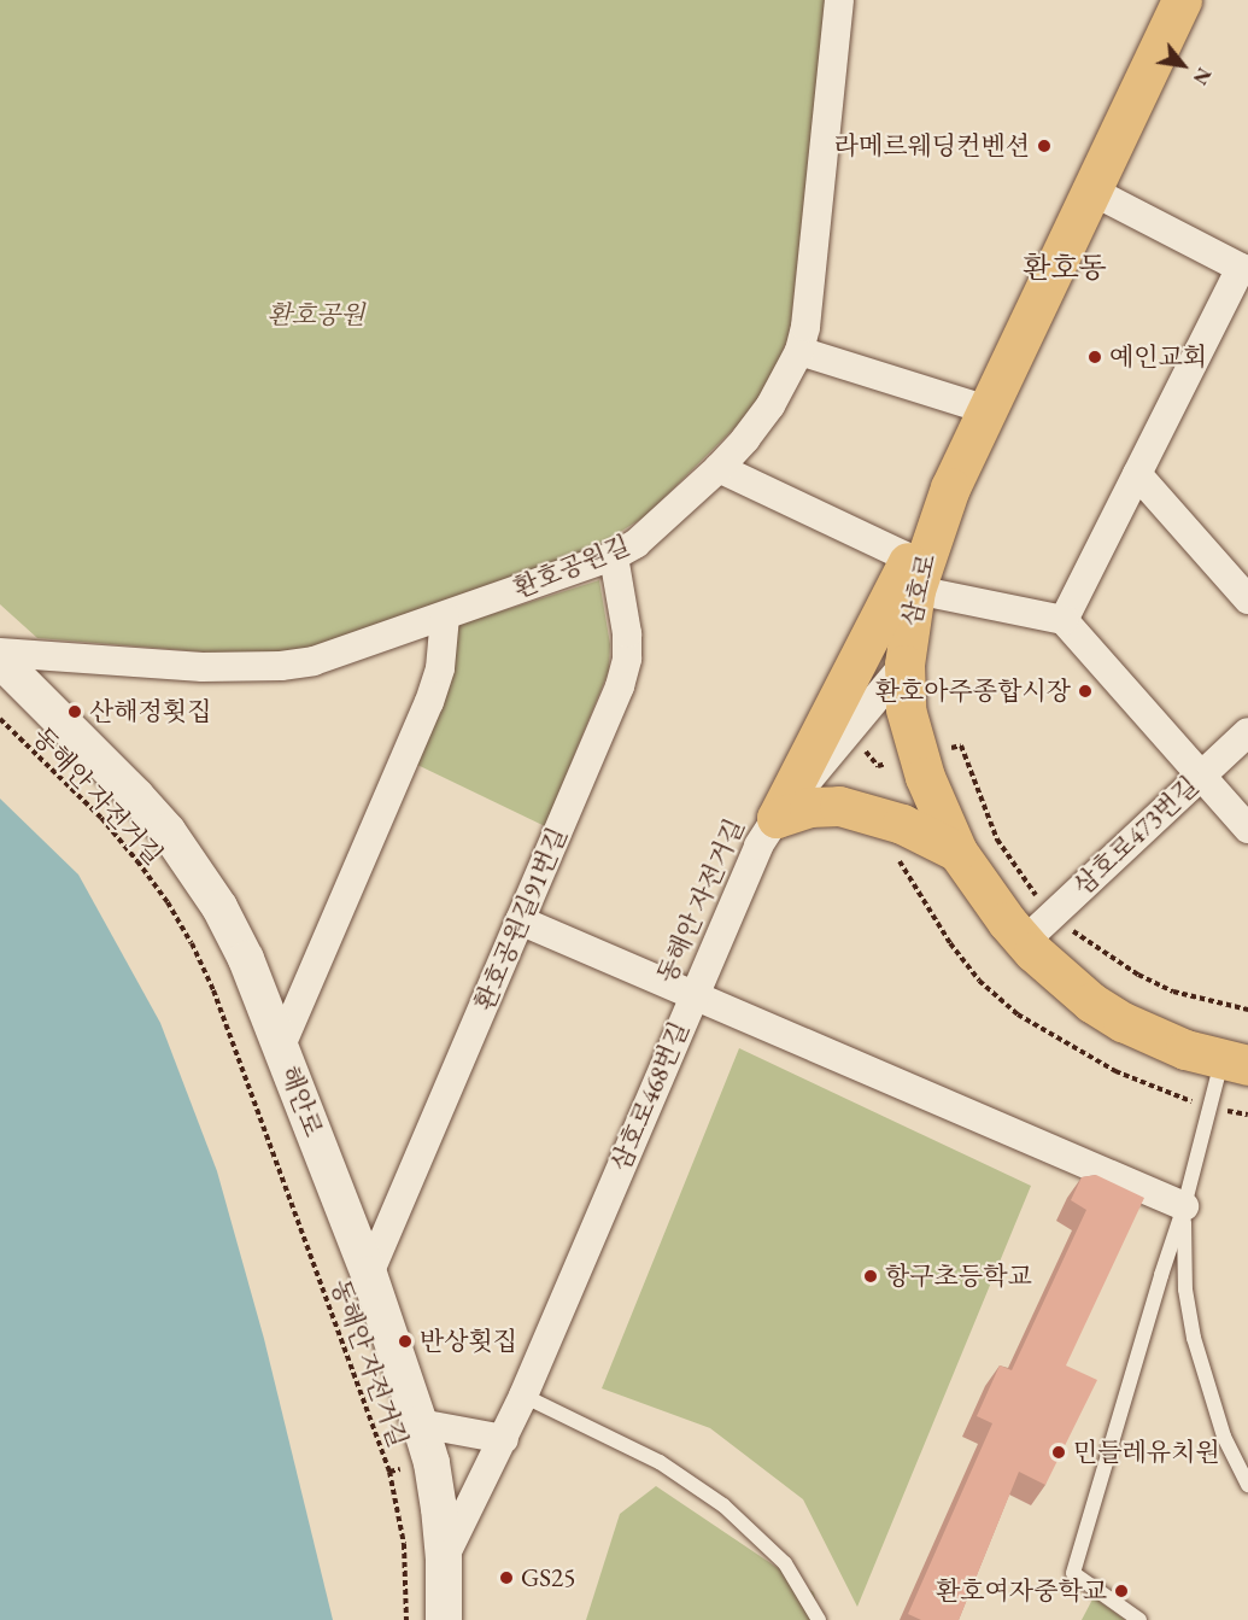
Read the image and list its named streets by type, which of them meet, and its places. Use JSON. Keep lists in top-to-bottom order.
{
  "streets": {
    "main road": ["삼호로"],
    "street": [
      "환호공원길",
      "삼호로473번길",
      "환호공원길91번길",
      "삼호로468번길",
      "해안로"
    ],
    "path": ["동해안 자전거길"]
  },
  "crossings": [
    ["환호공원길", "환호공원길91번길"],
    ["삼호로", "삼호로473번길"],
    ["삼호로", "삼호로468번길"],
    ["동해안 자전거길", "해안로"],
    ["환호공원길91번길", "해안로"],
    ["삼호로468번길", "해안로"]
  ],
  "districts": ["환호동"],
  "parks": ["환호공원"],
  "places": [
    "라메르웨딩컨벤션",
    "예인교회",
    "환호아주종합시장",
    "산해정횟집",
    "항구초등학교",
    "반상횟집",
    "민들레유치원",
    "GS25",
    "환호여자중학교"
  ],
  "north": "bottom right"
}
